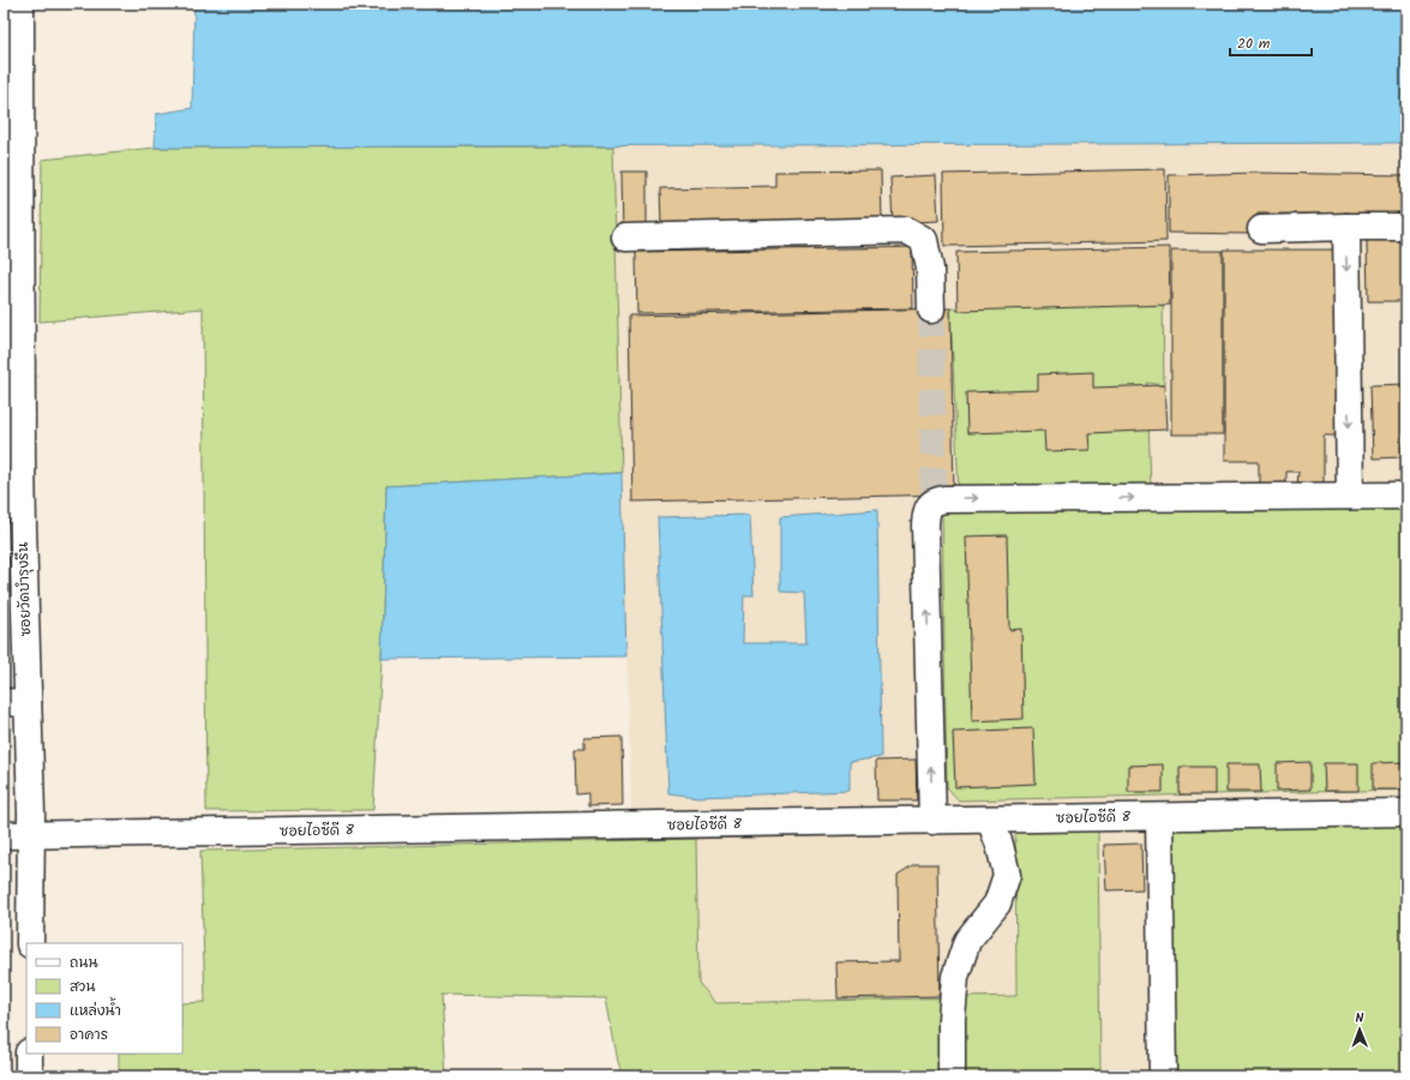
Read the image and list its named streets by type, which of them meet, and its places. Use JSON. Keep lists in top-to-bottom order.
{
  "streets": {
    "street": ["ซอยวัดบำรุงรื่น", "ซอยไอซีดี 8"]
  },
  "crossings": [
    ["ซอยวัดบำรุงรื่น", "ซอยไอซีดี 8"]
  ],
  "legend": [
    "ถนน",
    "สวน",
    "แหล่งน้ำ",
    "อาคาร"
  ],
  "scale_bar": "20 m",
  "north": "top"
}
